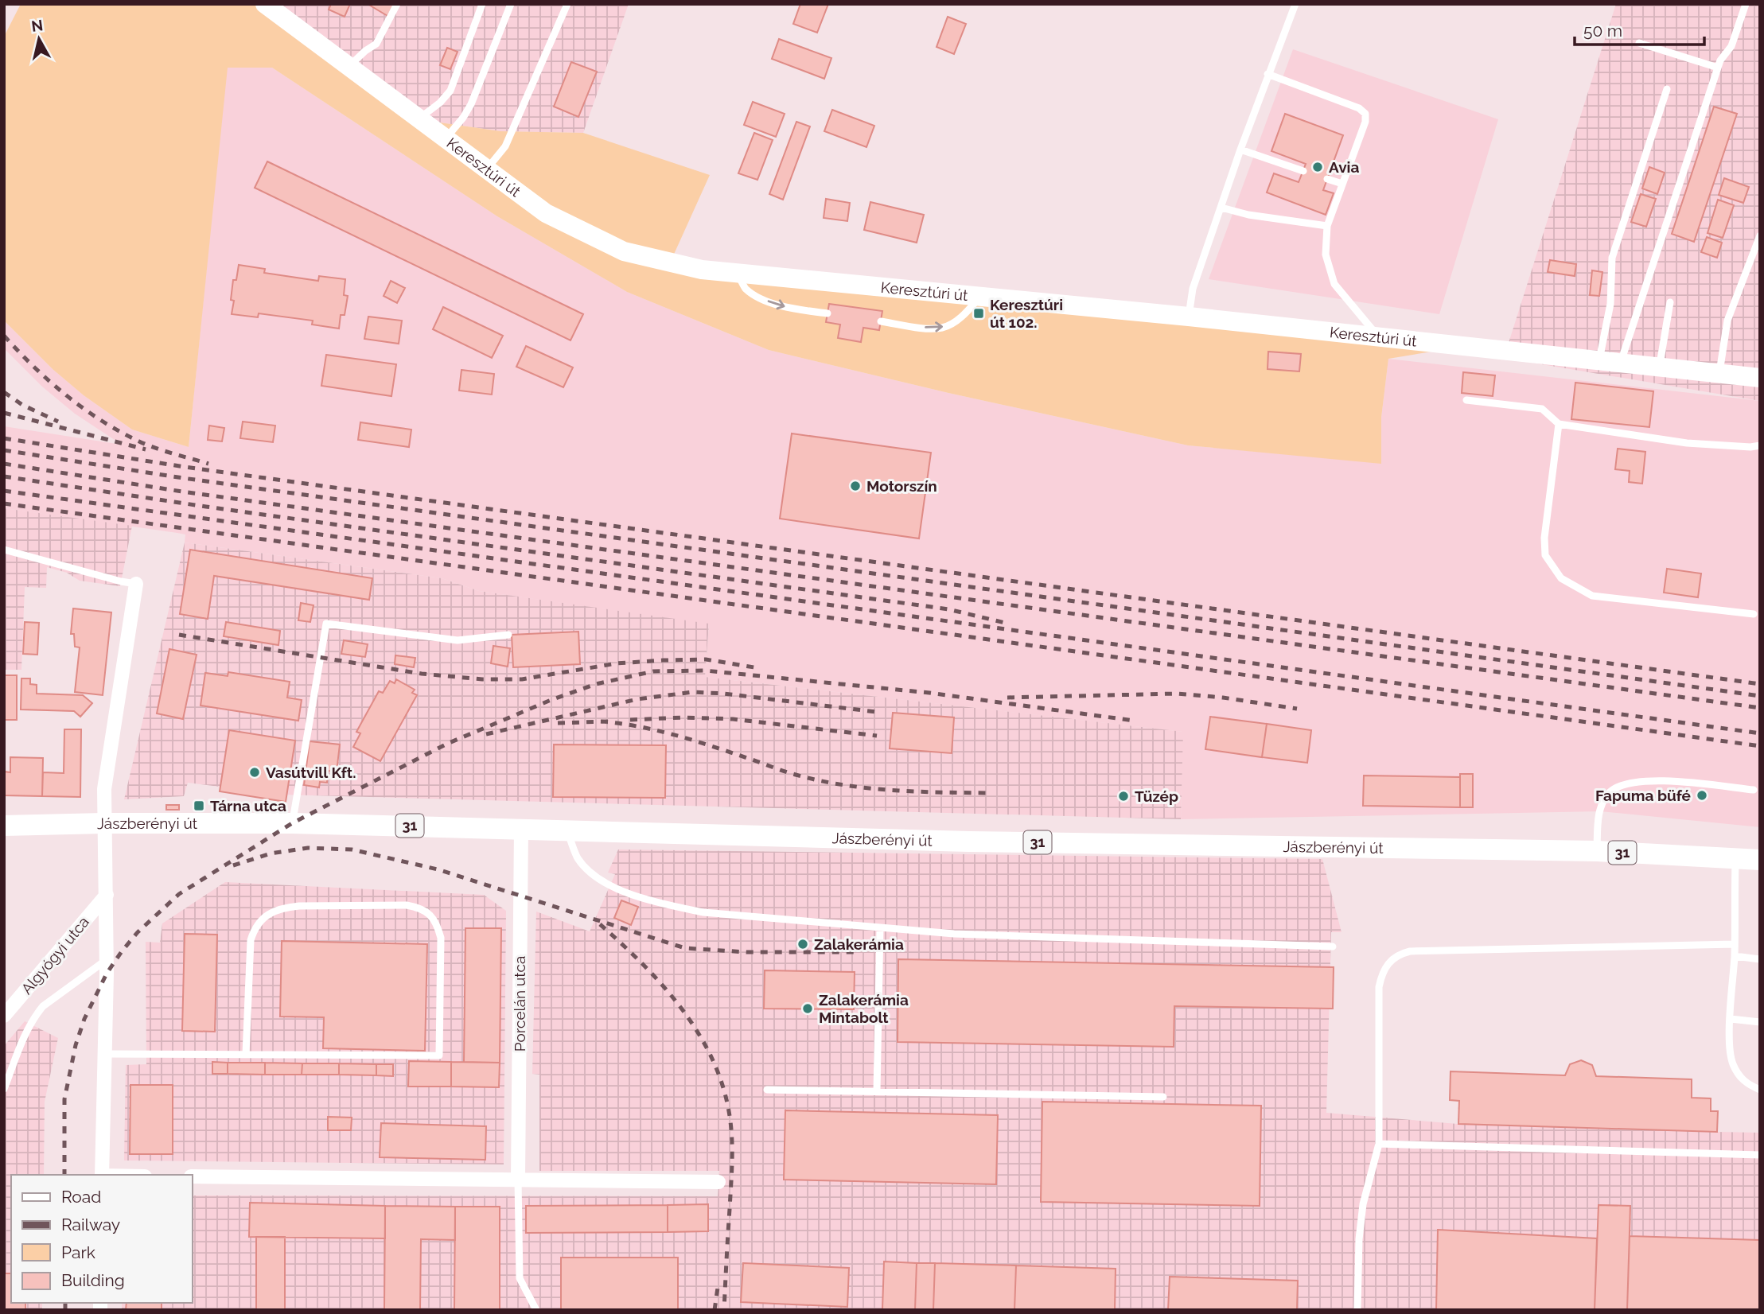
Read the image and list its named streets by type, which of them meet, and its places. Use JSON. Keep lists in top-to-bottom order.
{
  "streets": {
    "main road": ["Keresztúri út", "Jászberényi út", "31"],
    "street": ["Algyógyi utca", "Porcelán utca"]
  },
  "crossings": [
    ["Jászberényi út", "Porcelán utca"]
  ],
  "places": {
    "other": [
      "Avia",
      "Motorszín",
      "Vasútvill Kft.",
      "Fapuma büfé",
      "Tüzép",
      "Zalakerámia",
      "Zalakerámia Mintabolt"
    ],
    "transit": ["Keresztúri út 102.", "Tárna utca"]
  },
  "legend": [
    "Road",
    "Railway",
    "Park",
    "Building"
  ],
  "scale_bar": "50 m",
  "north": "top"
}
